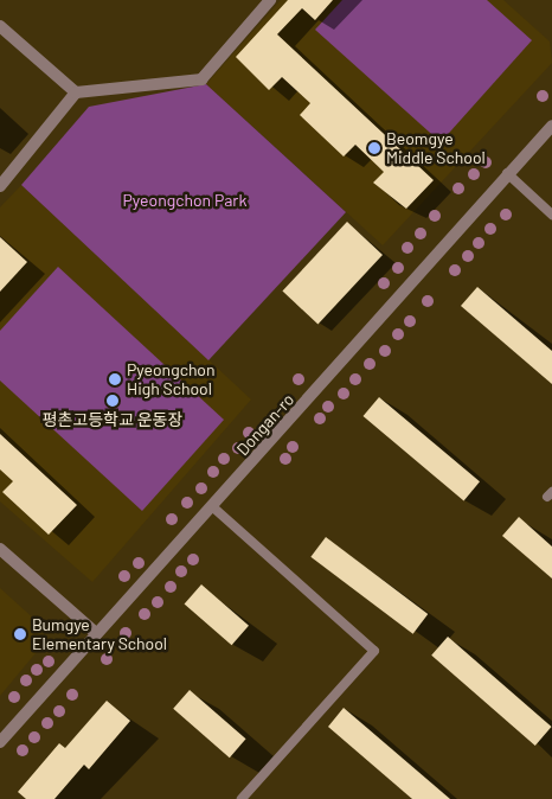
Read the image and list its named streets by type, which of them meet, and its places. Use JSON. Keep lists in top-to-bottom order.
{
  "streets": {
    "street": ["Dongan-ro"]
  },
  "parks": ["Pyeongchon Park"],
  "places": [
    "Beomgye Middle School",
    "Pyeongchon High School",
    "평촌고등학교 운동장",
    "Bumgye Elementary School"
  ]
}
